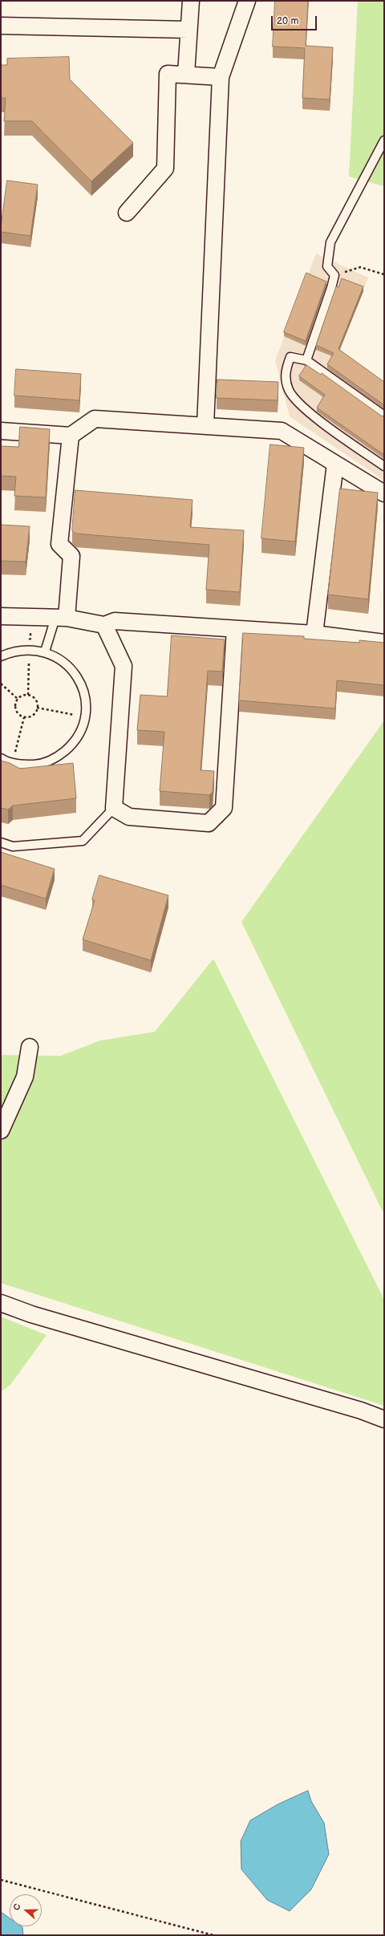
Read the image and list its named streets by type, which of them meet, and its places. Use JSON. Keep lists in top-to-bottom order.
{
  "scale_bar": "20 m",
  "north": "left"
}
